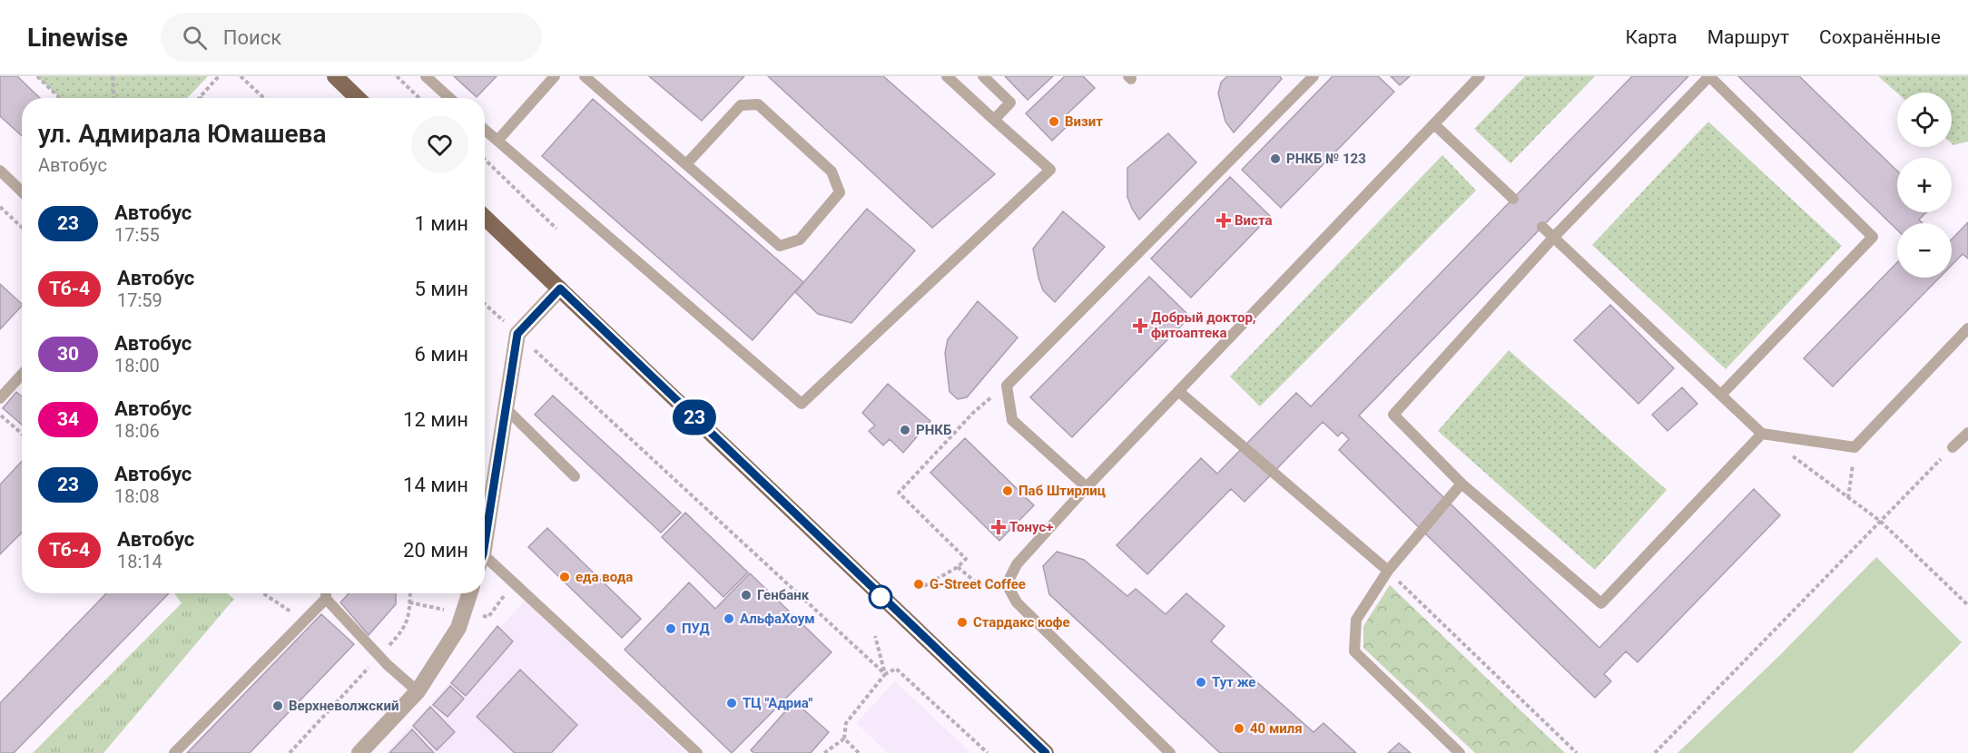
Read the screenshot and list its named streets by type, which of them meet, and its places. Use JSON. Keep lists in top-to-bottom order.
{
  "places": {
    "other": [
      "Визит",
      "РНКБ № 123",
      "РНКБ",
      "Паб Штирлиц",
      "еда вода",
      "G-Street Coffee",
      "Генбанк",
      "АльфаХоум",
      "Стардакс кофе",
      "ПУД",
      "Тут же",
      "ТЦ \"Адриа\"",
      "Верхневолжский",
      "40 миля"
    ],
    "health": ["Виста", "Добрый доктор, фитоаптека", "Тонус+"]
  },
  "lines": ["bus line 23"],
  "page": {
    "header": "Linewise",
    "search": "Поиск",
    "nav": ["Карта", "Маршрут", "Сохранённые"],
    "on_map": "23",
    "map_buttons": ["+", "−"],
    "heading": ["ул. Адмирала Юмашева", "Автобус"],
    "list": [
      {
        "mark": "23",
        "name": "Автобус",
        "note": "17:55",
        "value": "1 мин"
      },
      {
        "mark": "Тб-4",
        "name": "Автобус",
        "note": "17:59",
        "value": "5 мин"
      },
      {
        "mark": "30",
        "name": "Автобус",
        "note": "18:00",
        "value": "6 мин"
      },
      {
        "mark": "34",
        "name": "Автобус",
        "note": "18:06",
        "value": "12 мин"
      },
      {
        "mark": "23",
        "name": "Автобус",
        "note": "18:08",
        "value": "14 мин"
      },
      {
        "mark": "Тб-4",
        "name": "Автобус",
        "note": "18:14",
        "value": "20 мин"
      }
    ]
  }
}
